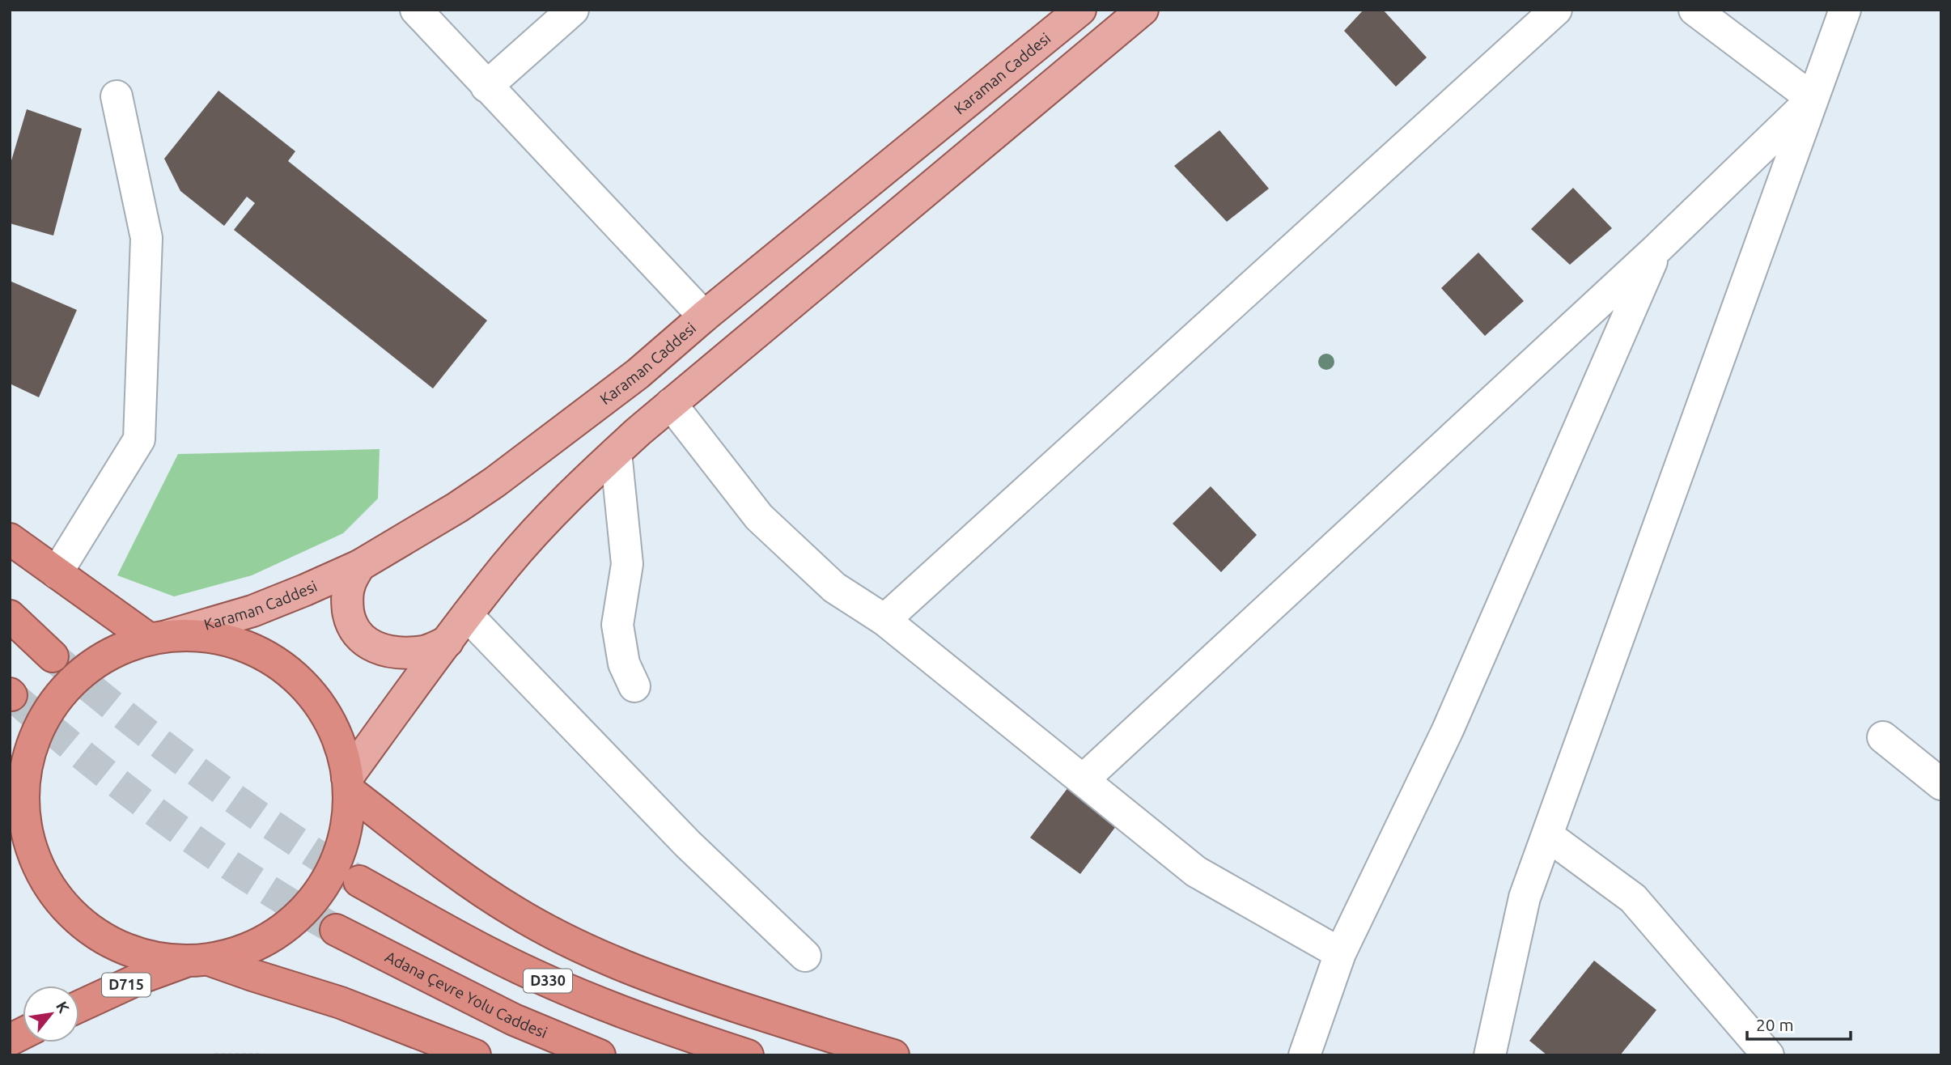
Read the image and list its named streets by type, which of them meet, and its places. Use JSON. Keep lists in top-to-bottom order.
{
  "streets": {
    "highway": ["D330", "D715", "Adana Çevre Yolu Caddesi"],
    "main road": ["Karaman Caddesi"]
  },
  "scale_bar": "20 m",
  "north": "top right"
}
